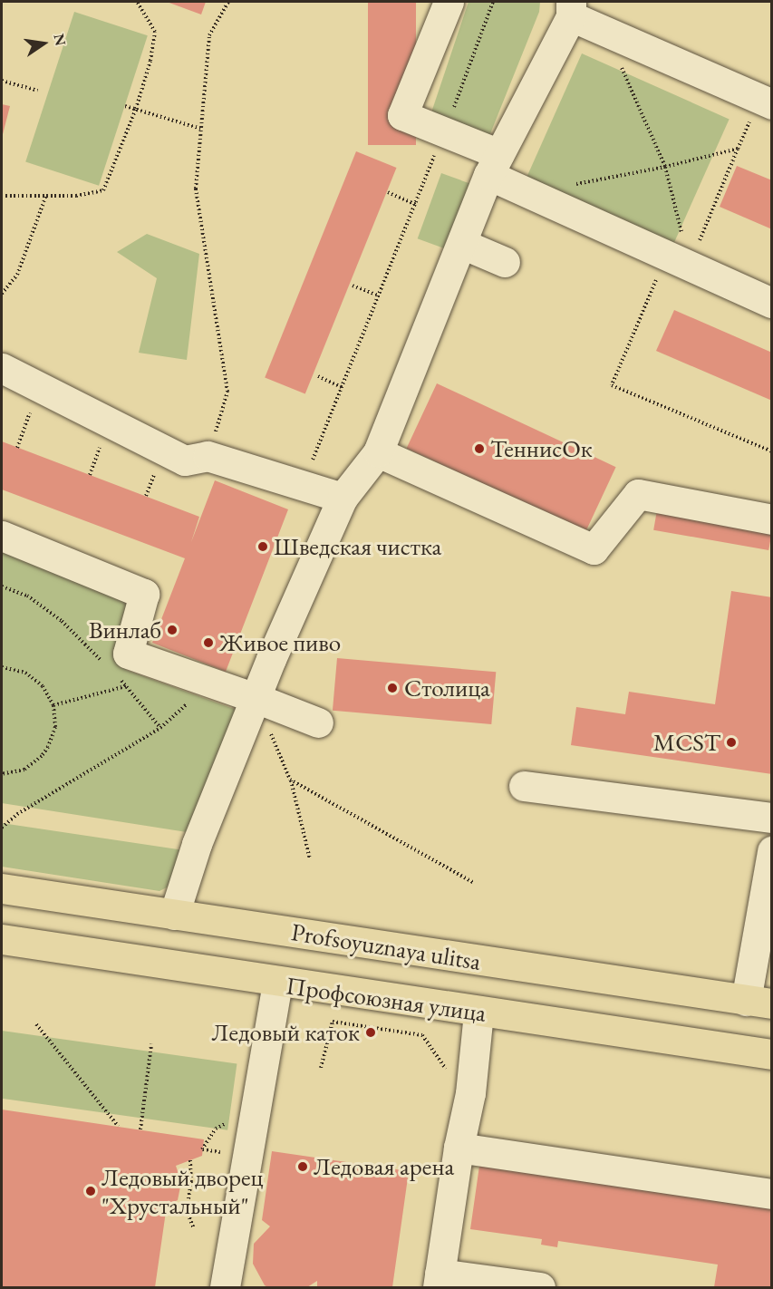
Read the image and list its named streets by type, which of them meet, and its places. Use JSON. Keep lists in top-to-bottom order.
{
  "streets": {
    "main road": ["Profsoyuznaya ulitsa", "Профсоюзная улица"]
  },
  "places": [
    "ТеннисОк",
    "Шведская чистка",
    "Винлаб",
    "Живое пиво",
    "Столица",
    "MCST",
    "Ледовый каток",
    "Ледовая арена",
    "Ледовый дворец \"Хрустальный\""
  ],
  "north": "right"
}
